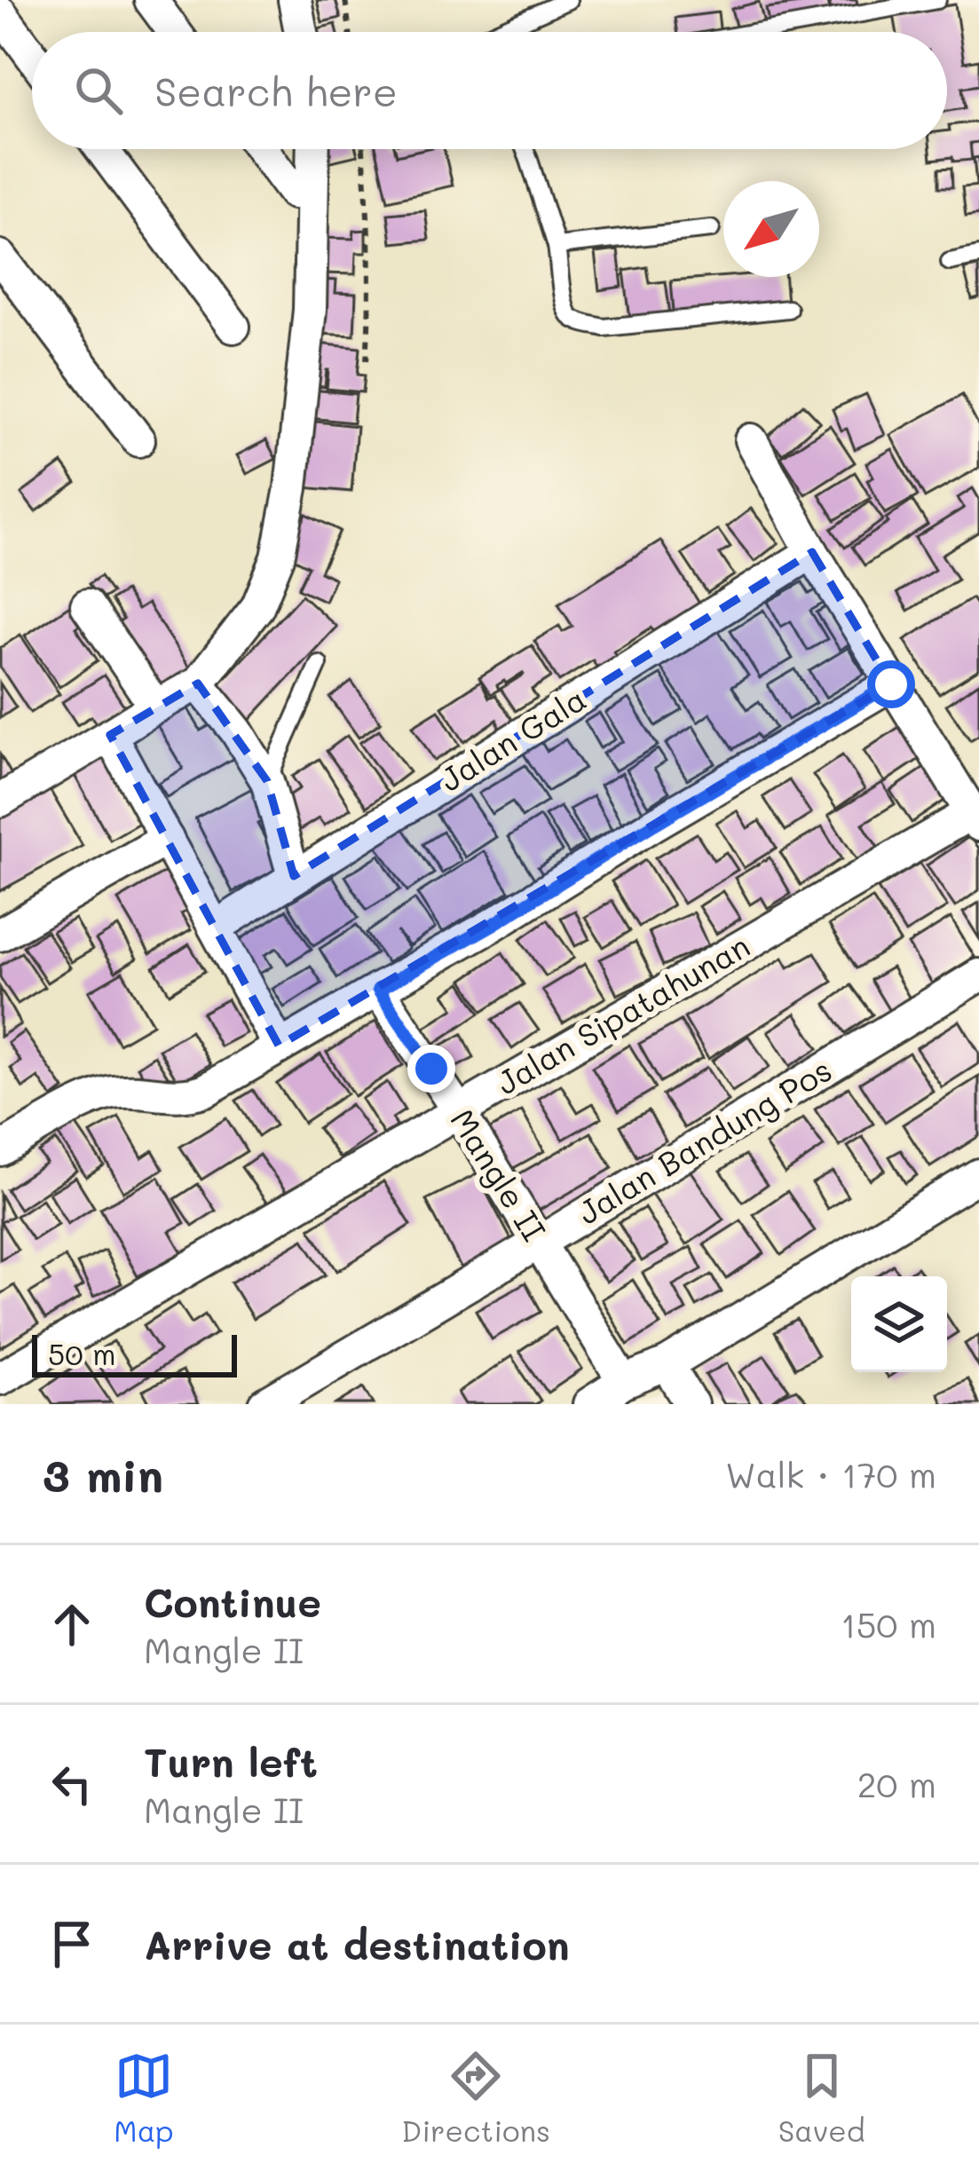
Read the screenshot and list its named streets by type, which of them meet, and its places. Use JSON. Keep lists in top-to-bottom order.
{
  "streets": {
    "street": [
      "Jalan Gala",
      "Jalan Sipatahunan",
      "Jalan Bandung Pos",
      "Mangle II"
    ]
  },
  "crossings": [
    ["Jalan Sipatahunan", "Mangle II"],
    ["Jalan Bandung Pos", "Mangle II"]
  ],
  "scale_bar": "50 m",
  "north": "bottom left",
  "page": {
    "search": "Search here",
    "scale": "50 m",
    "heading": ["3 min", "Walk · 170 m"],
    "list": [
      ["Continue", "Mangle II", "150 m"],
      ["Turn left", "Mangle II", "20 m"],
      "Arrive at destination"
    ],
    "nav": ["Map", "Directions", "Saved"]
  }
}
